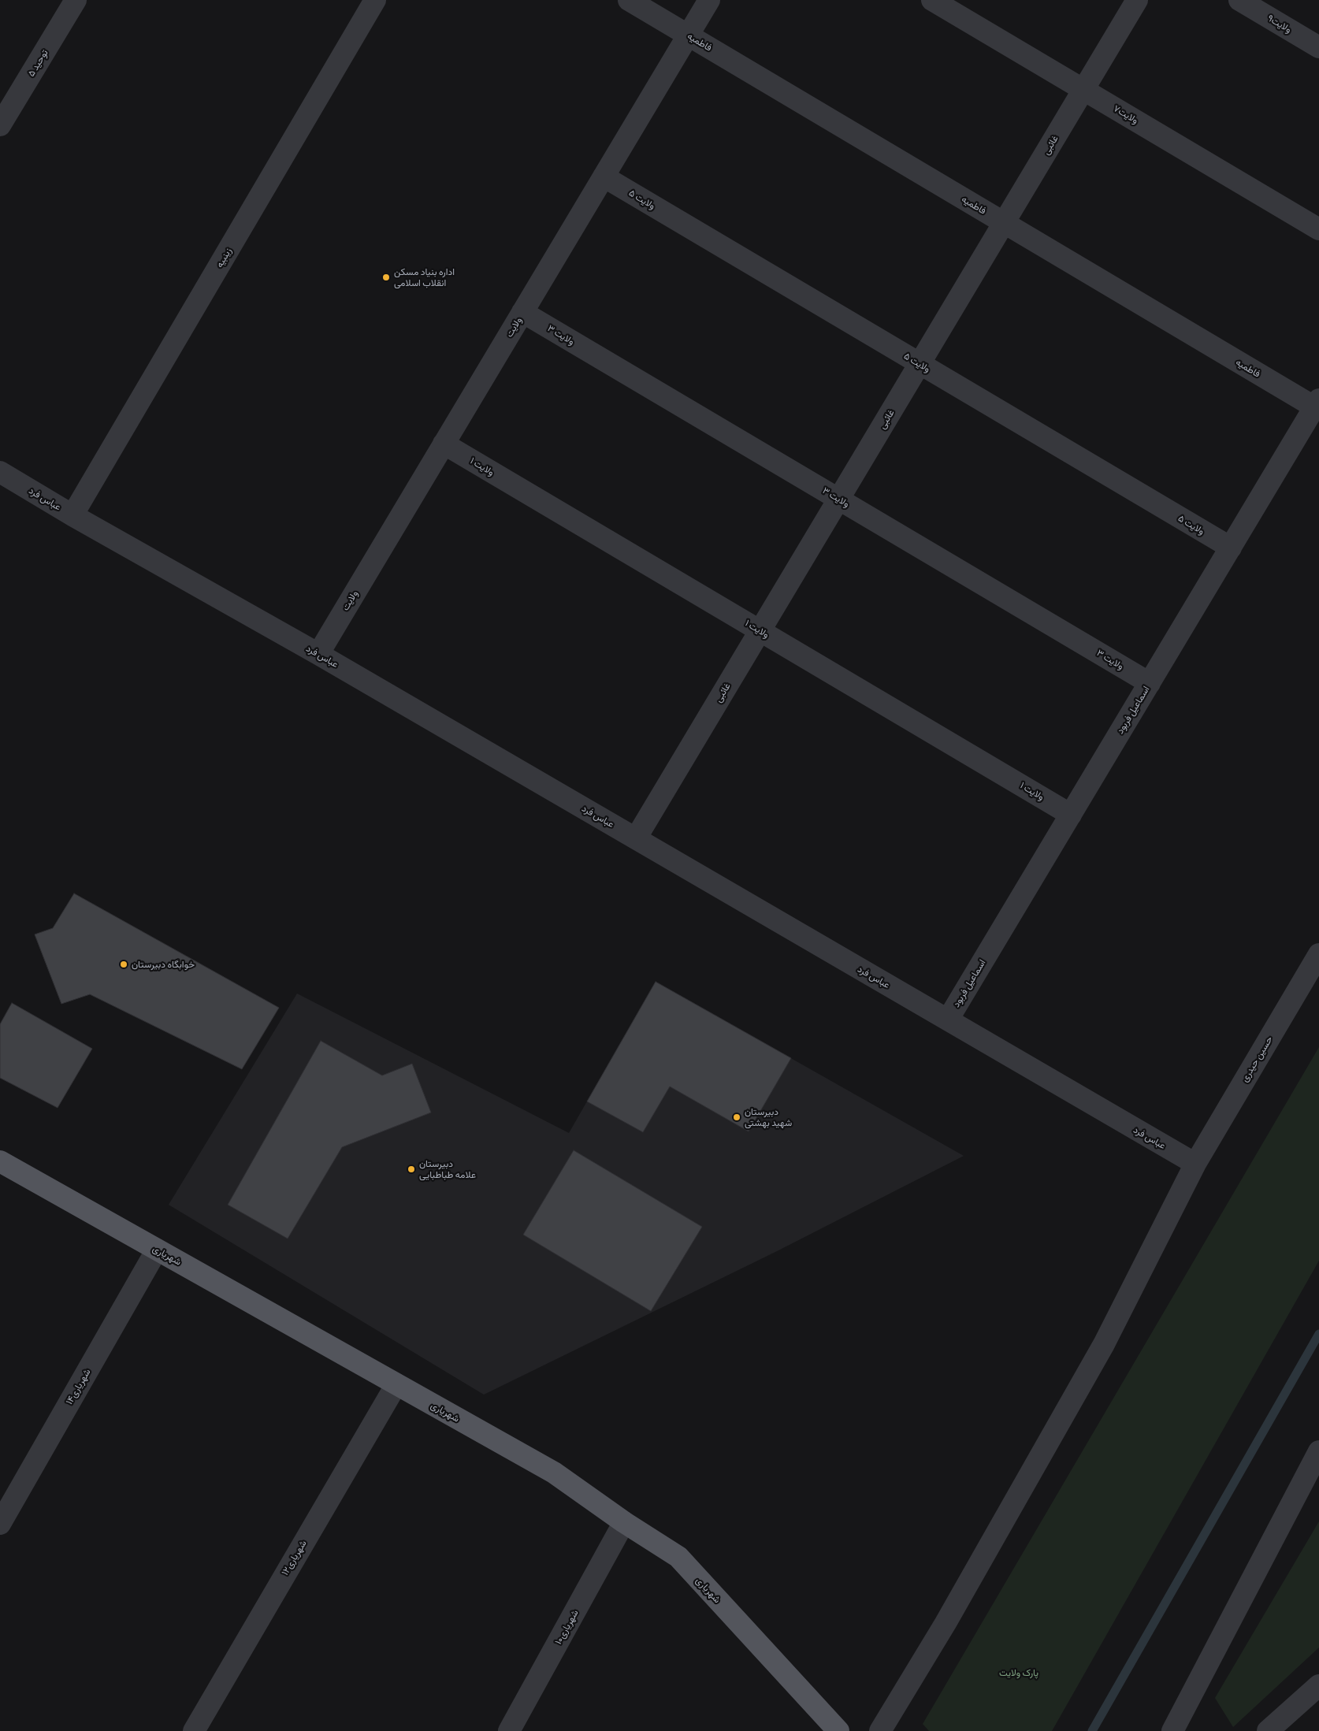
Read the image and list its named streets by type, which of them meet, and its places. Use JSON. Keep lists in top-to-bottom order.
{
  "streets": {
    "main road": ["شهریاری"],
    "street": [
      "ولایت۹",
      "فاطمیه",
      "توحید ۵",
      "ولایت۷",
      "غائبی",
      "ولایت ۵",
      "زینبیه",
      "ولایت",
      "ولایت ۳",
      "ولایت ۱",
      "عباس فرد",
      "اسماعیل فربود",
      "حسین حیدری",
      "شهریاری۱۴",
      "شهریاری۱۲",
      "شهریاری۱۰"
    ]
  },
  "crossings": [
    ["فاطمیه", "غائبی"],
    ["فاطمیه", "ولایت"],
    ["فاطمیه", "اسماعیل فربود"],
    ["ولایت۷", "غائبی"],
    ["غائبی", "ولایت ۵"],
    ["غائبی", "ولایت ۳"],
    ["غائبی", "ولایت ۱"],
    ["غائبی", "عباس فرد"],
    ["ولایت ۵", "ولایت"],
    ["ولایت ۵", "اسماعیل فربود"],
    ["زینبیه", "عباس فرد"],
    ["ولایت", "ولایت ۳"],
    ["ولایت", "ولایت ۱"],
    ["ولایت", "عباس فرد"],
    ["ولایت ۳", "اسماعیل فربود"],
    ["ولایت ۱", "اسماعیل فربود"],
    ["عباس فرد", "اسماعیل فربود"],
    ["عباس فرد", "حسین حیدری"],
    ["شهریاری", "شهریاری۱۴"],
    ["شهریاری", "شهریاری۱۲"],
    ["شهریاری", "شهریاری۱۰"]
  ],
  "parks": ["پارک ولایت"],
  "places": [
    "اداره بنیاد مسکن انقلاب اسلامی",
    "خوابگاه دبیرستان",
    "دبیرستان شهید بهشتی",
    "دبیرستان علامه طباطبایی"
  ]
}
